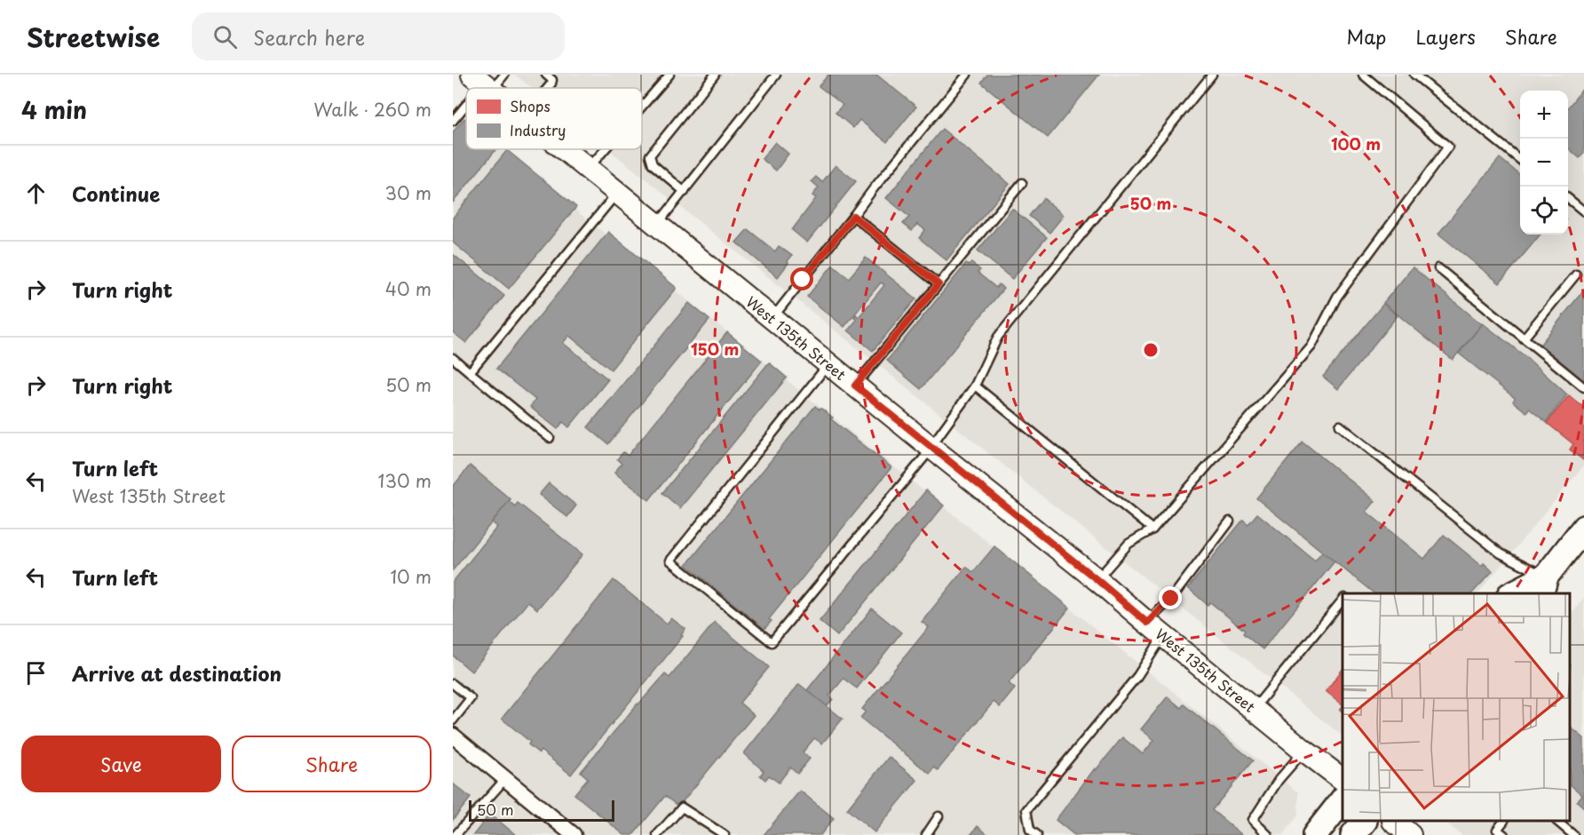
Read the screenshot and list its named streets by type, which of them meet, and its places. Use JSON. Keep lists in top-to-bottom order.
{
  "streets": {
    "street": ["West 135th Street"]
  },
  "legend": ["Shops", "Industry"],
  "scale_bar": "50 m",
  "page": {
    "header": "Streetwise",
    "search": "Search here",
    "nav": ["Map", "Layers", "Share"],
    "heading": ["4 min", "Walk · 260 m"],
    "map_buttons": ["+", "−"],
    "list": [
      ["Continue", "30 m"],
      ["Turn right", "40 m"],
      ["Turn right", "50 m"],
      ["Turn left", "West 135th Street", "130 m"],
      ["Turn left", "10 m"],
      "Arrive at destination"
    ],
    "buttons": ["Save", "Share"],
    "scale": "50 m"
  },
  "rings": ["100 m", "50 m", "150 m"]
}
